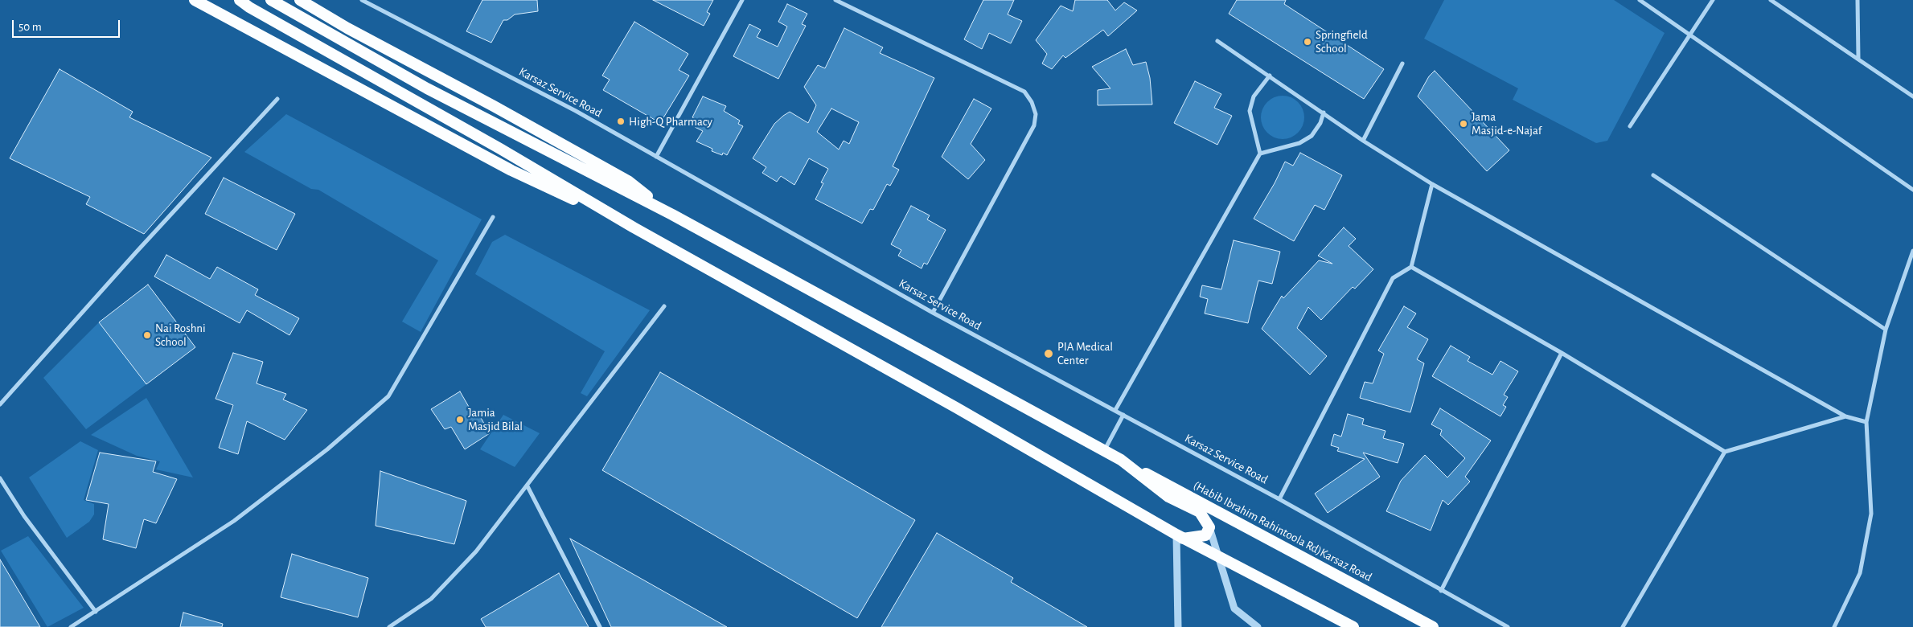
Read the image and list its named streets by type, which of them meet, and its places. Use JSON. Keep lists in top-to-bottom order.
{
  "streets": {
    "highway": ["(Habib Ibrahim Rahintoola Rd)Karsaz Road"],
    "street": ["Karsaz Service Road"]
  },
  "places": [
    "Springfield School",
    "High-Q Pharmacy",
    "Jama Masjid-e-Najaf",
    "Nai Roshni School",
    "PIA Medical Center",
    "Jamia Masjid Bilal"
  ],
  "scale_bar": "50 m"
}
